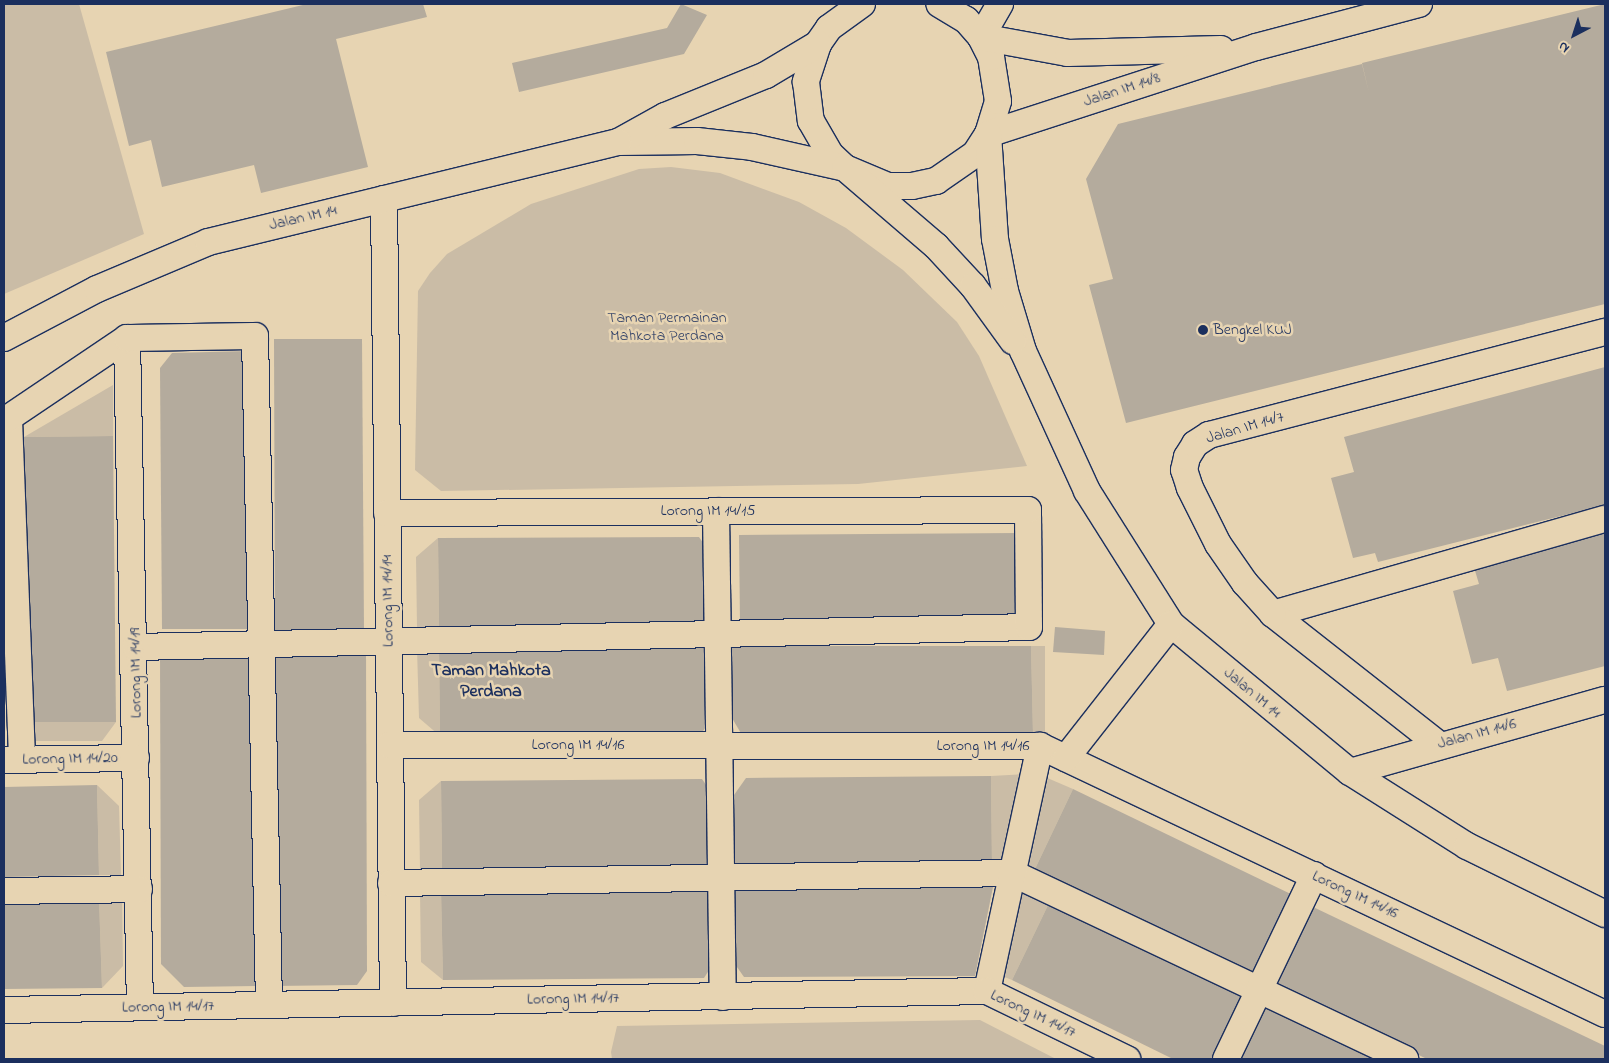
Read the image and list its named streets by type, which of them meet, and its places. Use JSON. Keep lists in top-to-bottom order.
{
  "streets": {
    "street": [
      "Jalan IM 14/8",
      "Jalan IM 14",
      "Jalan IM 14/7",
      "Lorong IM 14/15",
      "Lorong IM 14/14",
      "Lorong IM 14/19",
      "Jalan IM 14/6",
      "Lorong IM 14/16",
      "Lorong IM 14/20",
      "Lorong IM 14/17"
    ]
  },
  "crossings": [
    ["Jalan IM 14", "Lorong IM 14/14"],
    ["Jalan IM 14", "Jalan IM 14/6"],
    ["Jalan IM 14/7", "Jalan IM 14/6"],
    ["Lorong IM 14/15", "Lorong IM 14/14"],
    ["Lorong IM 14/14", "Lorong IM 14/16"],
    ["Lorong IM 14/14", "Lorong IM 14/17"],
    ["Lorong IM 14/19", "Lorong IM 14/20"],
    ["Lorong IM 14/19", "Lorong IM 14/17"]
  ],
  "districts": ["Taman Mahkota Perdana"],
  "parks": ["Taman Permainan Mahkota Perdana"],
  "places": ["Bengkel KUJ"],
  "north": "bottom left"
}
